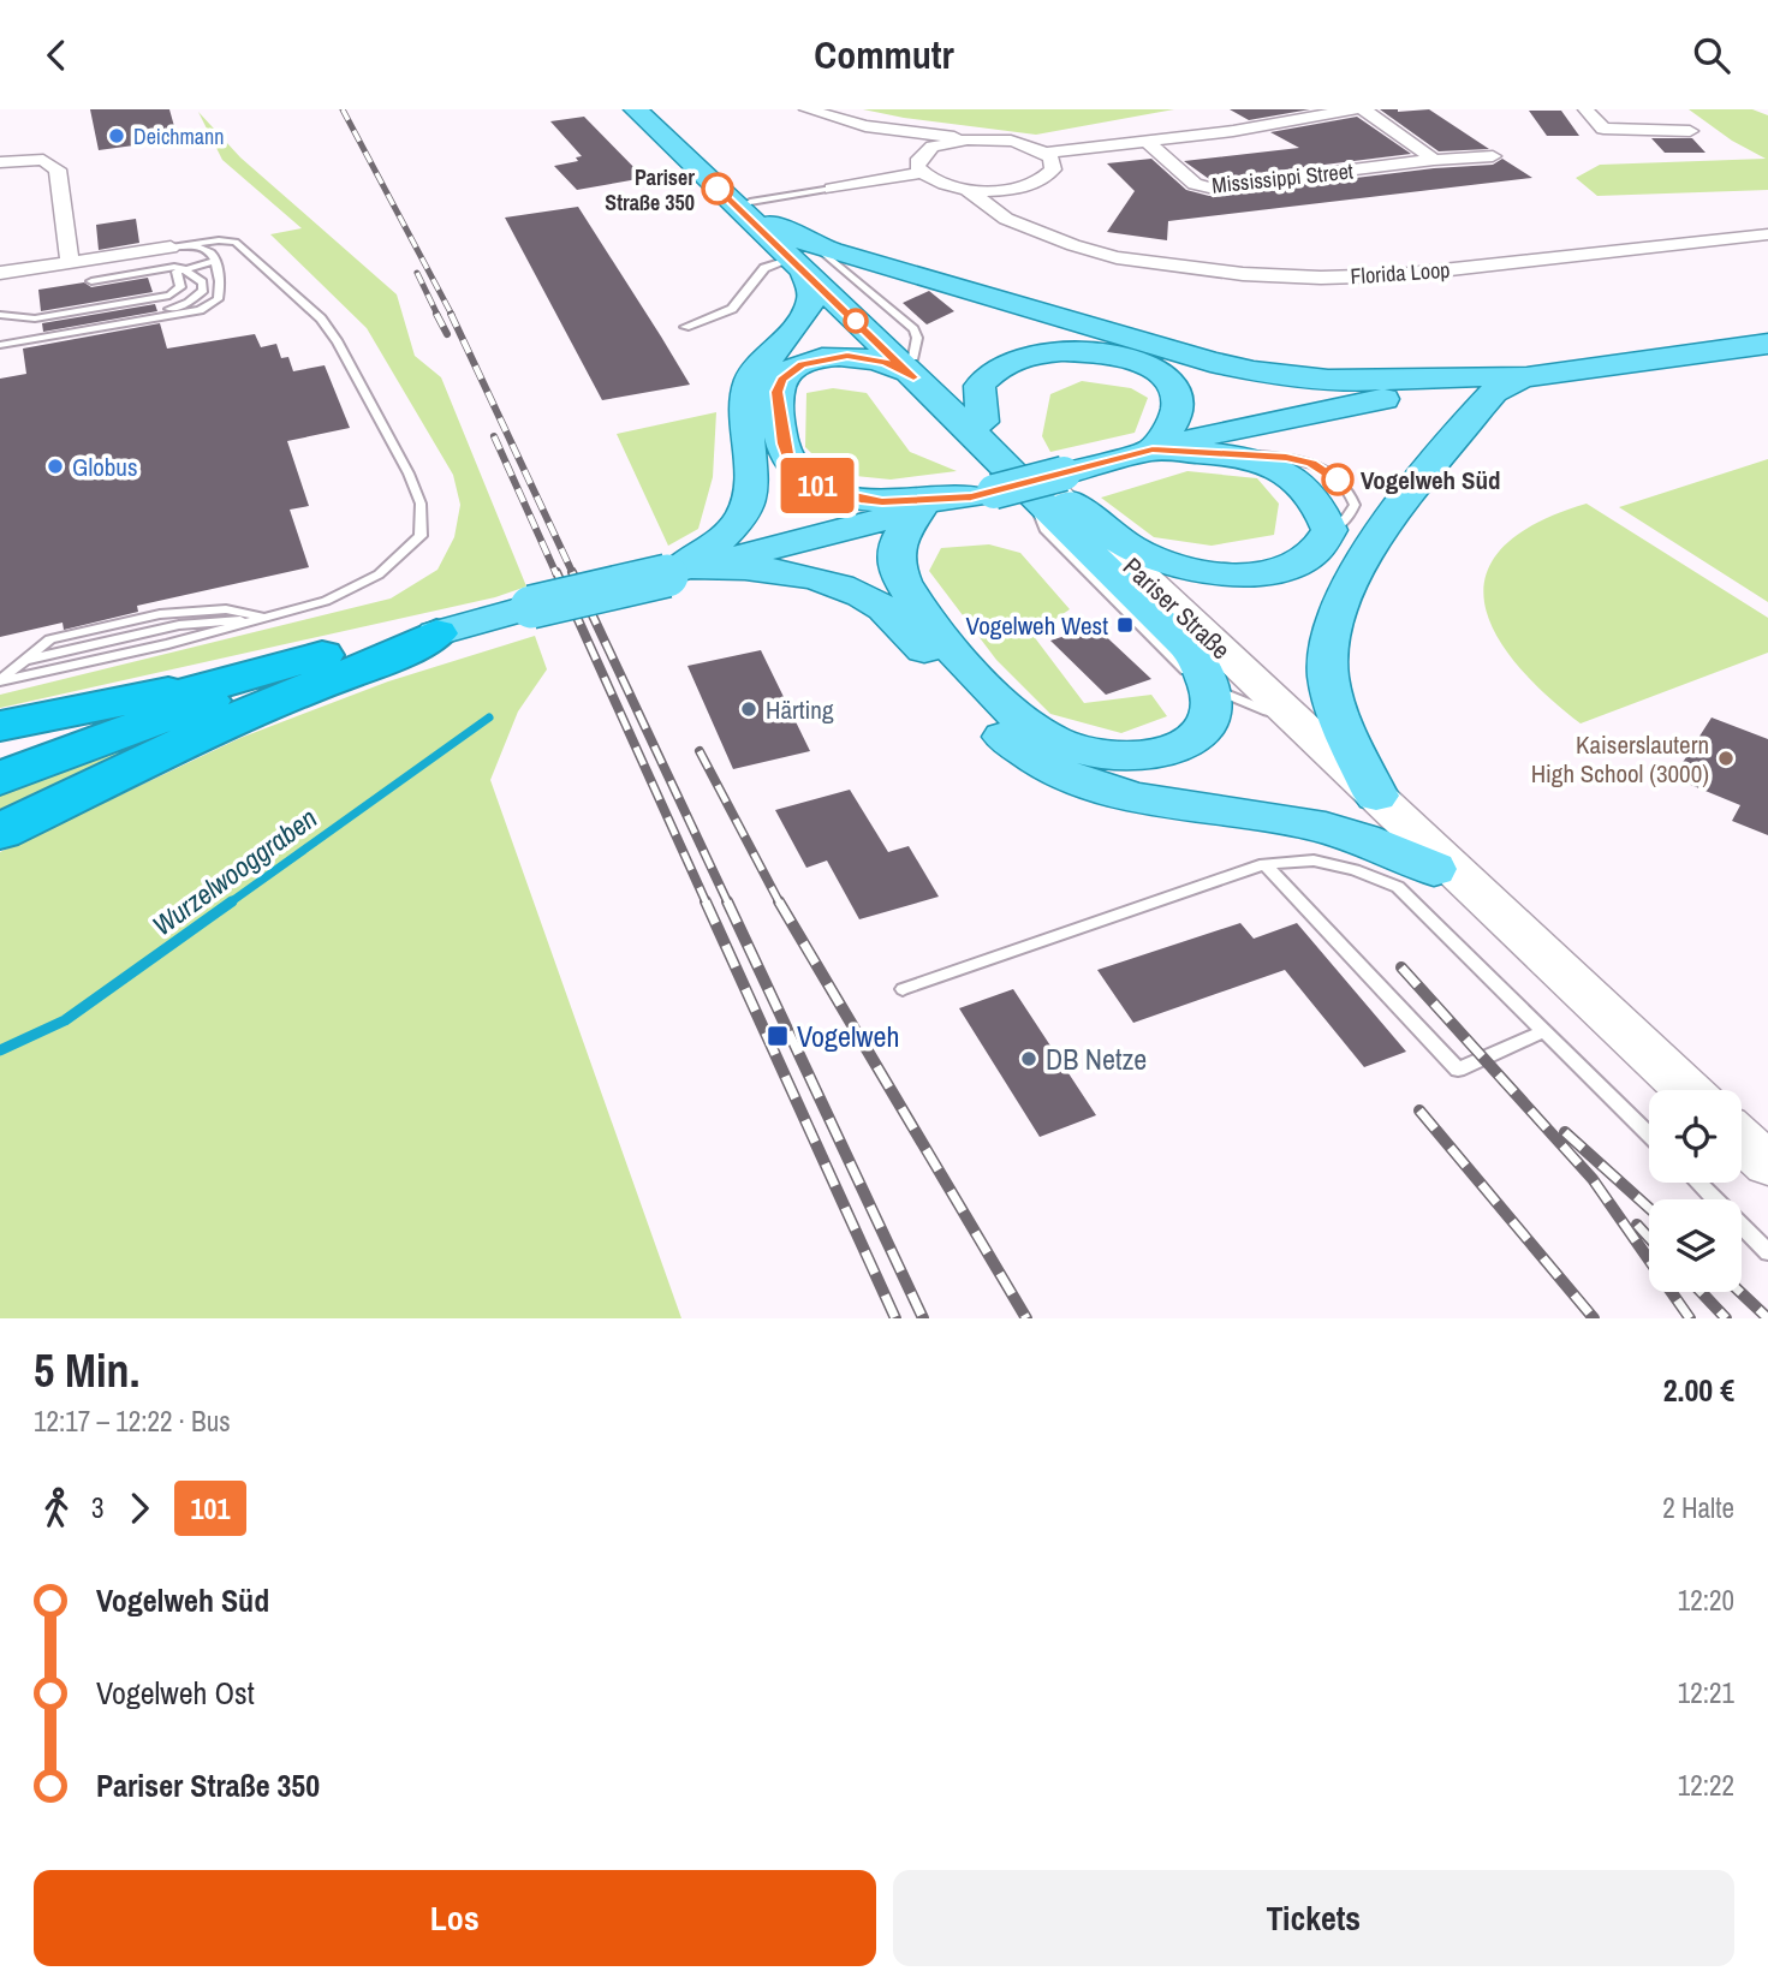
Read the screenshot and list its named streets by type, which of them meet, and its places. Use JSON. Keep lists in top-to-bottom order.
{
  "streets": {
    "main road": ["Pariser Straße"],
    "street": ["Mississippi Street", "Florida Loop"]
  },
  "water": ["Wurzelwooggraben"],
  "places": {
    "other": [
      "Deichmann",
      "Pariser Straße 350",
      "Globus",
      "Vogelweh Süd",
      "Härting",
      "Kaiserslautern High School (3000)",
      "DB Netze"
    ],
    "transit": ["Vogelweh West", "Vogelweh"]
  },
  "lines": ["bus line 101"],
  "page": {
    "header": "Commutr",
    "on_map": "101",
    "heading": ["5 Min.", "12:17 – 12:22 · Bus", "2.00 €"],
    "legs": ["3", "101", "2 Halte"],
    "list": [
      {
        "name": "Vogelweh Süd",
        "value": "12:20"
      },
      {
        "name": "Vogelweh Ost",
        "value": "12:21"
      },
      {
        "name": "Pariser Straße 350",
        "value": "12:22"
      }
    ],
    "buttons": ["Los", "Tickets"]
  }
}
